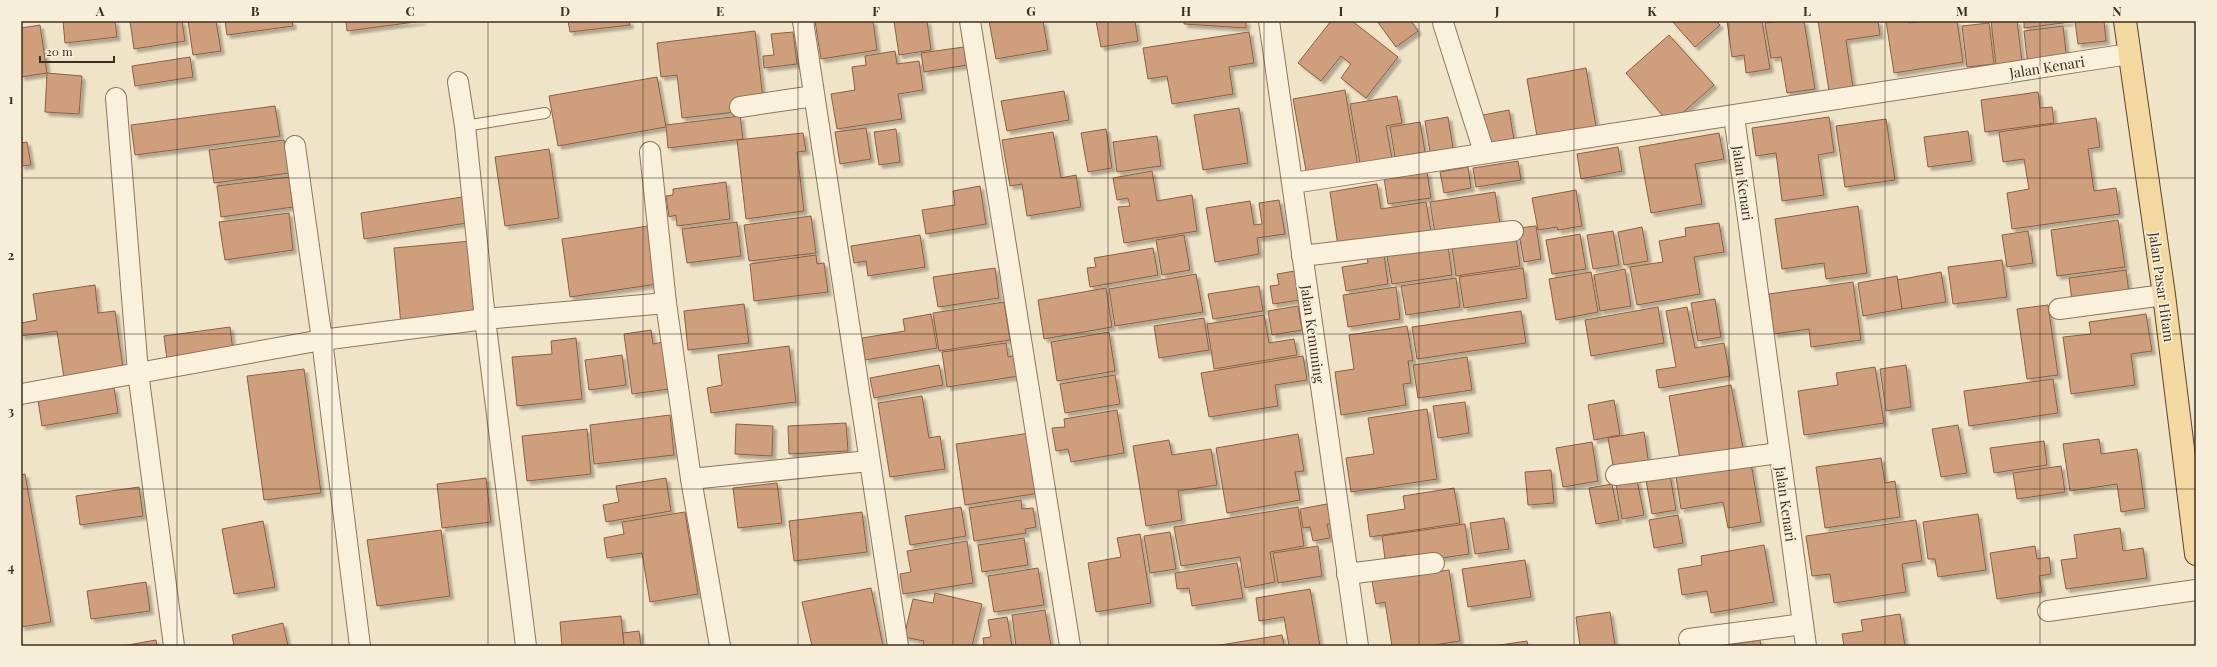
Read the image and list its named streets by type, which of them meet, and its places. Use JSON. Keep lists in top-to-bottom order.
{
  "streets": {
    "main road": ["Jalan Pasar Hitam"],
    "street": ["Jalan Kenari", "Jalan Kemuning"]
  },
  "crossings": [
    ["Jalan Kenari", "Jalan Pasar Hitam"]
  ],
  "scale_bar": "20 m",
  "grid": {
    "columns": [
      "A",
      "B",
      "C",
      "D",
      "E",
      "F",
      "G",
      "H",
      "I",
      "J",
      "K",
      "L",
      "M",
      "N"
    ],
    "rows": [
      "1",
      "2",
      "3",
      "4"
    ]
  }
}
